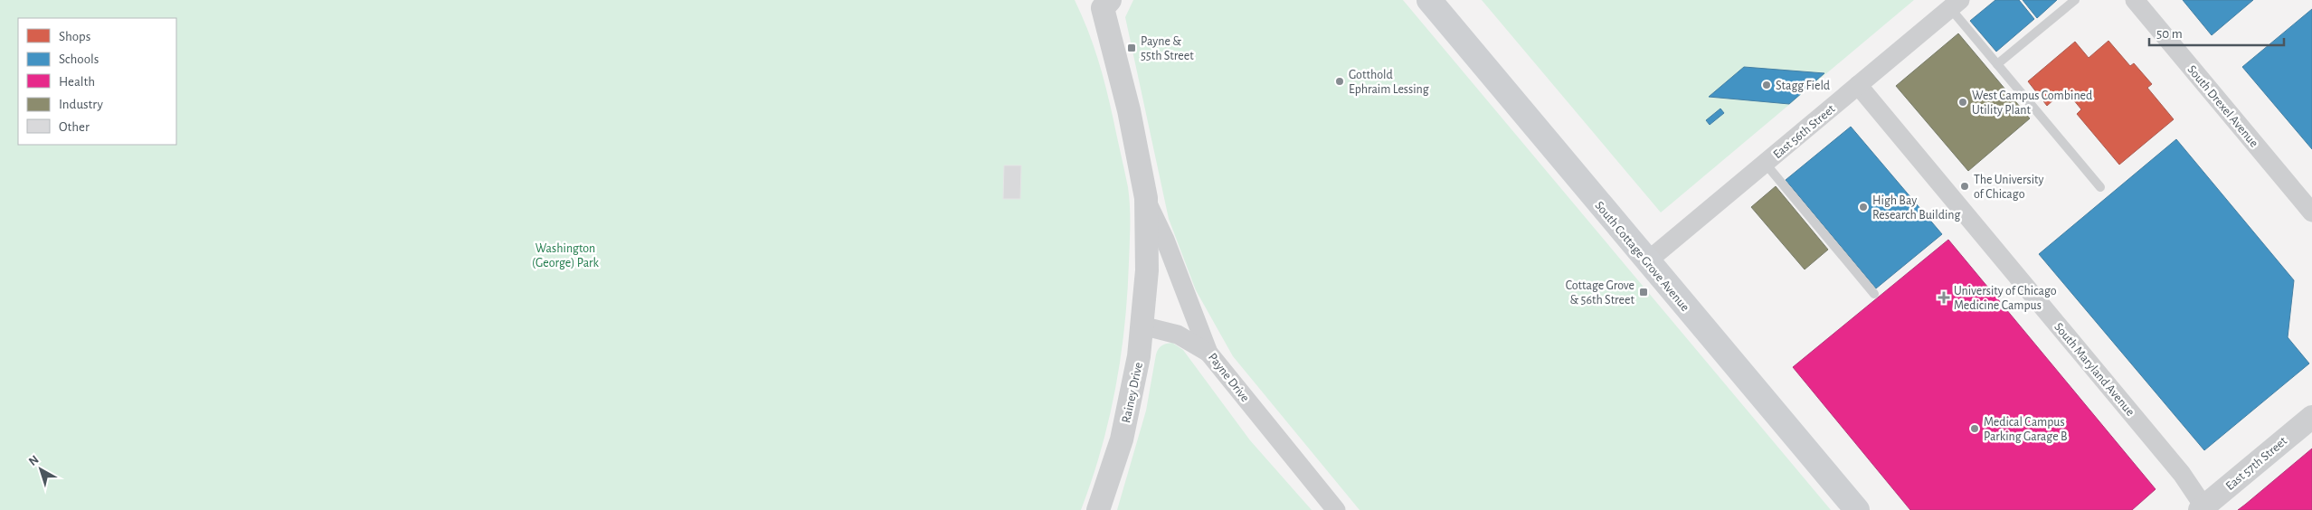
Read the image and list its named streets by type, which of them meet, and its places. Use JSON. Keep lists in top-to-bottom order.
{
  "streets": {
    "main road": ["South Cottage Grove Avenue"],
    "street": [
      "South Drexel Avenue",
      "East 56th Street",
      "South Maryland Avenue",
      "Payne Drive",
      "Rainey Drive",
      "East 57th Street"
    ]
  },
  "crossings": [
    ["East 56th Street", "South Cottage Grove Avenue"],
    ["East 56th Street", "South Maryland Avenue"],
    ["South Maryland Avenue", "East 57th Street"],
    ["Payne Drive", "Rainey Drive"]
  ],
  "parks": ["Washington (George) Park"],
  "places": {
    "transit": ["Payne & 55th Street", "Cottage Grove & 56th Street"],
    "other": [
      "Gotthold Ephraim Lessing",
      "Stagg Field",
      "West Campus Combined Utility Plant",
      "The University of Chicago",
      "High Bay Research Building",
      "Medical Campus Parking Garage B"
    ],
    "health": ["University of Chicago Medicine Campus"]
  },
  "legend": [
    "Shops",
    "Schools",
    "Health",
    "Industry",
    "Other"
  ],
  "scale_bar": "50 m",
  "north": "top left"
}
